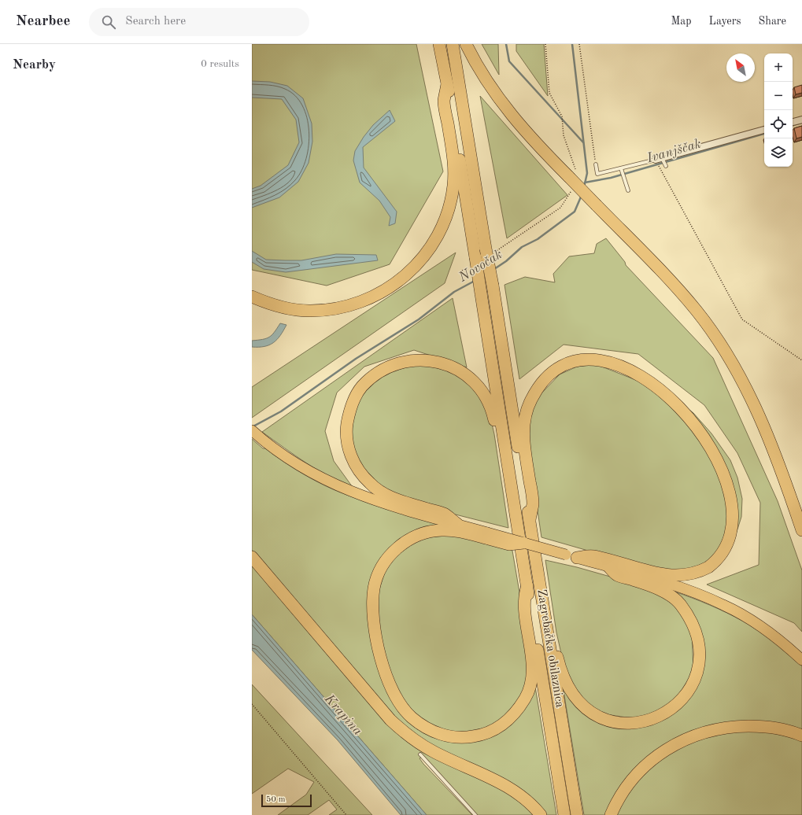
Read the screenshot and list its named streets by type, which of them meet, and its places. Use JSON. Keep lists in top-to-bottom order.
{
  "streets": {
    "highway": ["Zagrebačka obilaznica"]
  },
  "water": ["Ivanjščak", "Novočak", "Krapina"],
  "scale_bar": "50 m",
  "north": "top left",
  "page": {
    "header": "Nearbee",
    "search": "Search here",
    "nav": ["Map", "Layers", "Share"],
    "heading": ["Nearby", "0 results"],
    "map_buttons": ["+", "−"],
    "scale": "50 m"
  }
}
